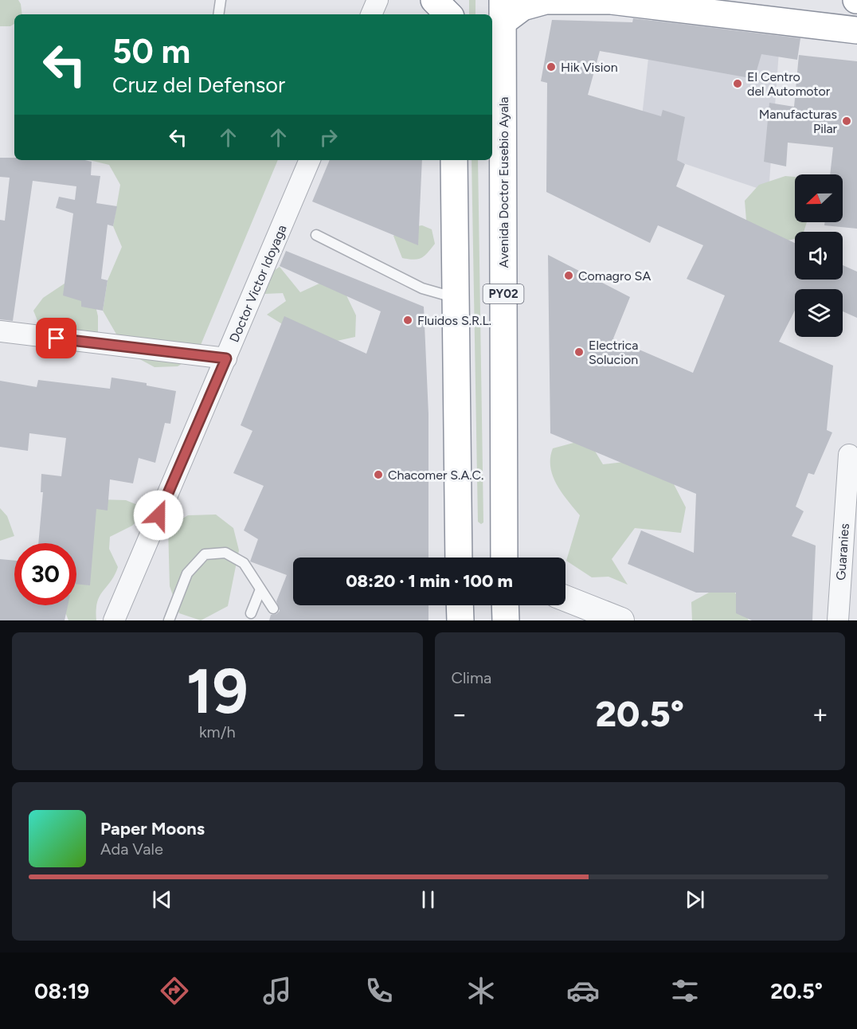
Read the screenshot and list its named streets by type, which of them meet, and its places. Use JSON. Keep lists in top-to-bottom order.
{
  "streets": {
    "highway": ["Avenida Doctor Eusebio Ayala", "PY02"],
    "street": ["Doctor Victor Idoyaga", "Guaranies"]
  },
  "places": [
    "Hik Vision",
    "El Centro del Automotor",
    "Manufacturas Pilar",
    "Comagro SA",
    "Fluidos S.R.L.",
    "Electrica Solucion",
    "Chacomer S.A.C."
  ],
  "north": "left",
  "page": {
    "turn": ["50 m", "Cruz del Defensor"],
    "limit": "30",
    "trip": "08:20 · 1 min · 100 m",
    "tile": [
      ["19", "km/h"],
      "Clima"
    ],
    "heat": ["−", "20.5°", "+"],
    "song": ["Paper Moons", "Ada Vale"],
    "tabs": ["08:19", "20.5°"]
  }
}
